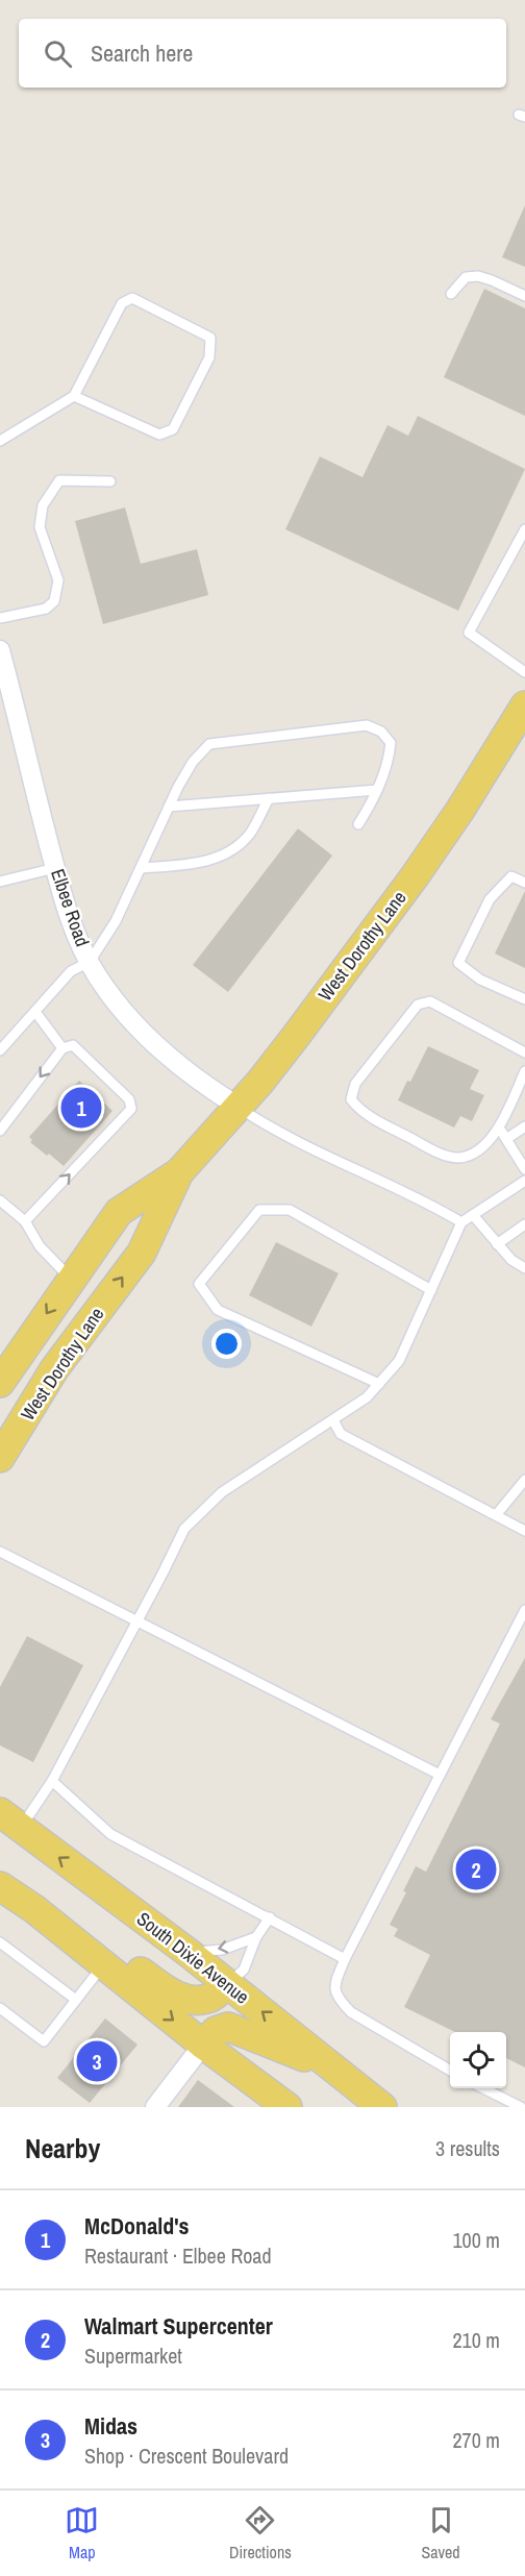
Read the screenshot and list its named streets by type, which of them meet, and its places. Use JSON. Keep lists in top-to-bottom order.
{
  "streets": {
    "main road": ["West Dorothy Lane", "South Dixie Avenue"],
    "street": ["Elbee Road"]
  },
  "crossings": [
    ["Elbee Road", "West Dorothy Lane"]
  ],
  "page": {
    "search": "Search here",
    "pins": ["1", "2", "3"],
    "heading": ["Nearby", "3 results"],
    "list": [
      {
        "mark": "1",
        "name": "McDonald's",
        "note": "Restaurant · Elbee Road",
        "value": "100 m"
      },
      {
        "mark": "2",
        "name": "Walmart Supercenter",
        "note": "Supermarket",
        "value": "210 m"
      },
      {
        "mark": "3",
        "name": "Midas",
        "note": "Shop · Crescent Boulevard",
        "value": "270 m"
      }
    ],
    "nav": ["Map", "Directions", "Saved"]
  }
}
